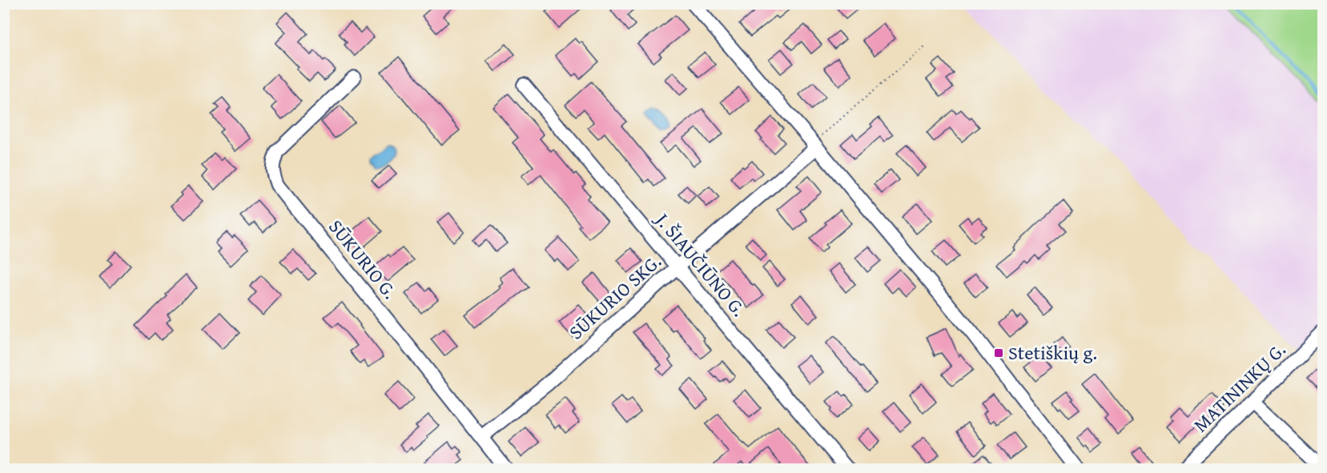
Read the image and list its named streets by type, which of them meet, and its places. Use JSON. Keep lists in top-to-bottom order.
{
  "streets": {
    "street": [
      "SŪKURIO G.",
      "J. ŠIAUČIŪNO G.",
      "SŪKURIO SKG.",
      "MATININKŲ G."
    ]
  },
  "crossings": [
    ["SŪKURIO G.", "SŪKURIO SKG."],
    ["J. ŠIAUČIŪNO G.", "SŪKURIO SKG."]
  ],
  "places": {
    "transit": ["Stetiškių g."]
  }
}
